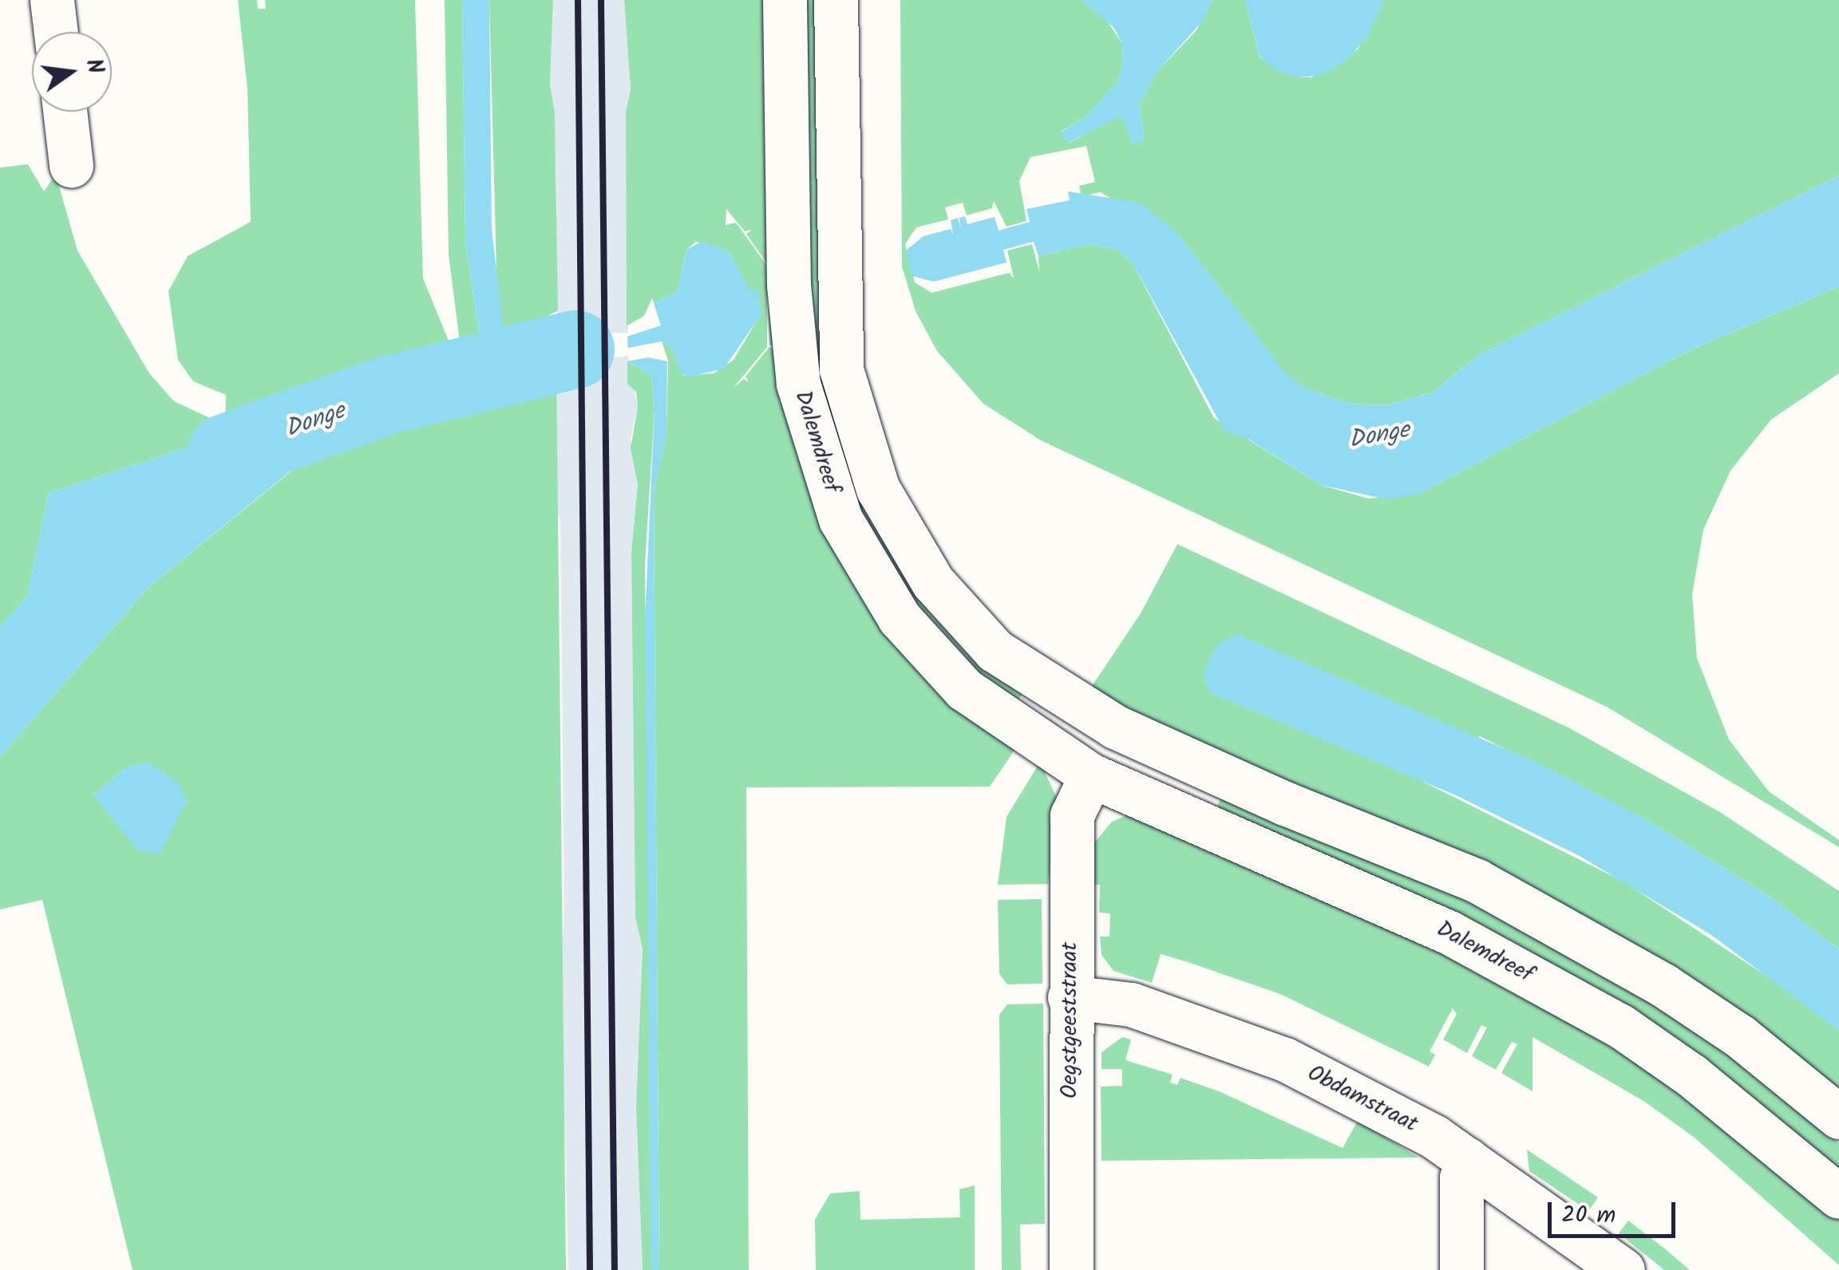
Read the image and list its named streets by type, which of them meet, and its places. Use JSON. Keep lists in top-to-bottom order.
{
  "streets": {
    "street": ["Dalemdreef", "Oegstgeeststraat", "Obdamstraat"]
  },
  "crossings": [
    ["Dalemdreef", "Oegstgeeststraat"],
    ["Oegstgeeststraat", "Obdamstraat"]
  ],
  "water": ["Donge"],
  "scale_bar": "20 m",
  "north": "right"
}
